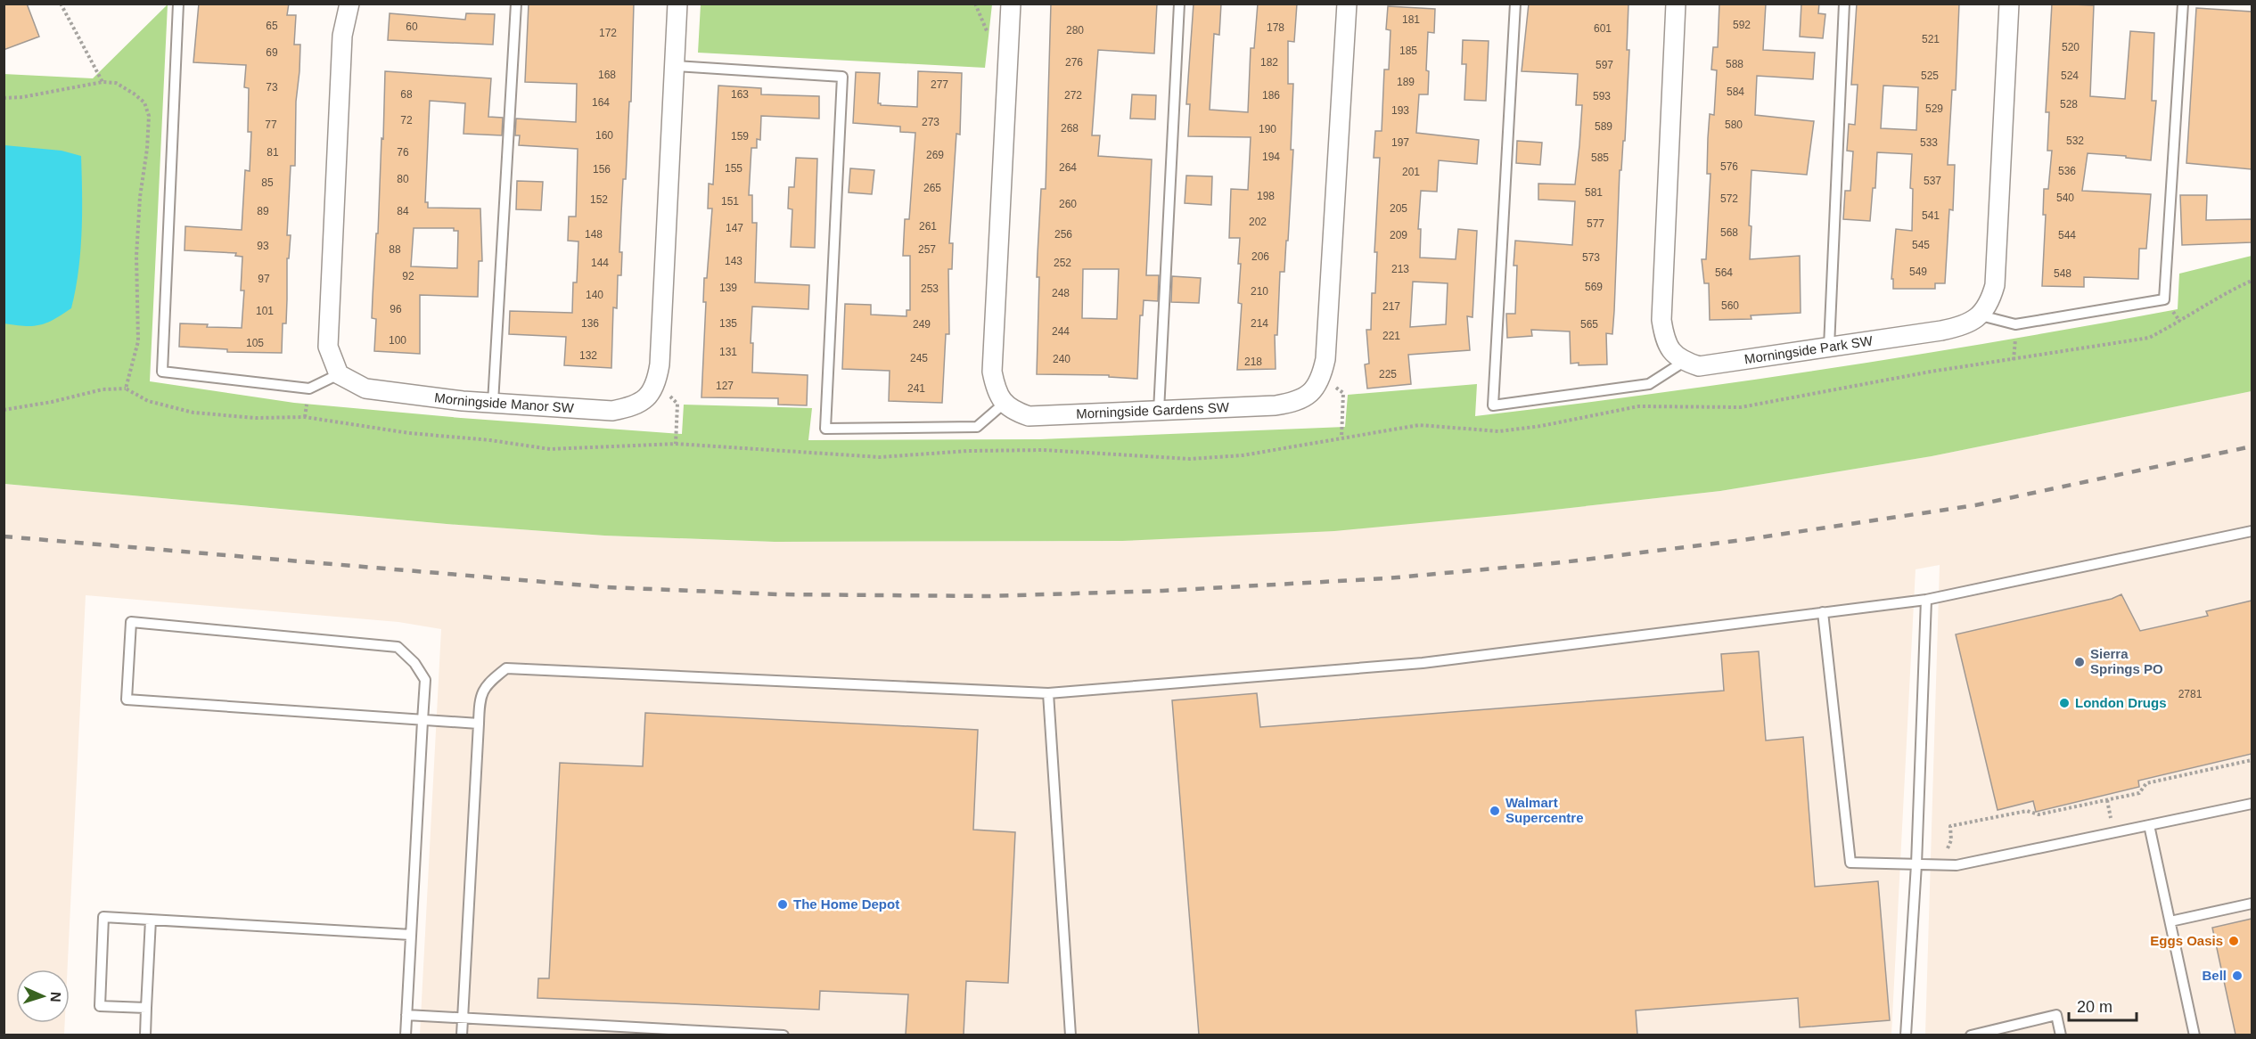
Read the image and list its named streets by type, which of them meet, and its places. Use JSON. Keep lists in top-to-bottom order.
{
  "streets": {
    "street": ["Morningside Park SW", "Morningside Manor SW", "Morningside Gardens SW"]
  },
  "places": [
    "Sierra Springs PO",
    "London Drugs",
    "Walmart Supercentre",
    "The Home Depot",
    "Eggs Oasis",
    "Bell"
  ],
  "house_numbers": [
    "181",
    "592",
    "65",
    "60",
    "178",
    "601",
    "280",
    "172",
    "521",
    "520",
    "185",
    "69",
    "276",
    "182",
    "588",
    "597",
    "168",
    "525",
    "524",
    "189",
    "277",
    "73",
    "584",
    "68",
    "163",
    "272",
    "186",
    "593",
    "164",
    "528",
    "529",
    "193",
    "72",
    "273",
    "77",
    "580",
    "589",
    "268",
    "190",
    "160",
    "159",
    "532",
    "197",
    "533",
    "81",
    "76",
    "269",
    "194",
    "585",
    "576",
    "264",
    "155",
    "156",
    "536",
    "201",
    "80",
    "537",
    "85",
    "265",
    "581",
    "198",
    "540",
    "572",
    "152",
    "151",
    "260",
    "205",
    "89",
    "84",
    "541",
    "202",
    "577",
    "261",
    "147",
    "568",
    "148",
    "256",
    "209",
    "544",
    "545",
    "93",
    "88",
    "257",
    "206",
    "573",
    "143",
    "144",
    "252",
    "213",
    "549",
    "564",
    "548",
    "92",
    "97",
    "569",
    "139",
    "253",
    "210",
    "248",
    "140",
    "560",
    "217",
    "96",
    "101",
    "136",
    "135",
    "214",
    "249",
    "565",
    "244",
    "221",
    "100",
    "105",
    "131",
    "132",
    "245",
    "240",
    "218",
    "225",
    "127",
    "241",
    "2781"
  ],
  "scale_bar": "20 m",
  "north": "right"
}
